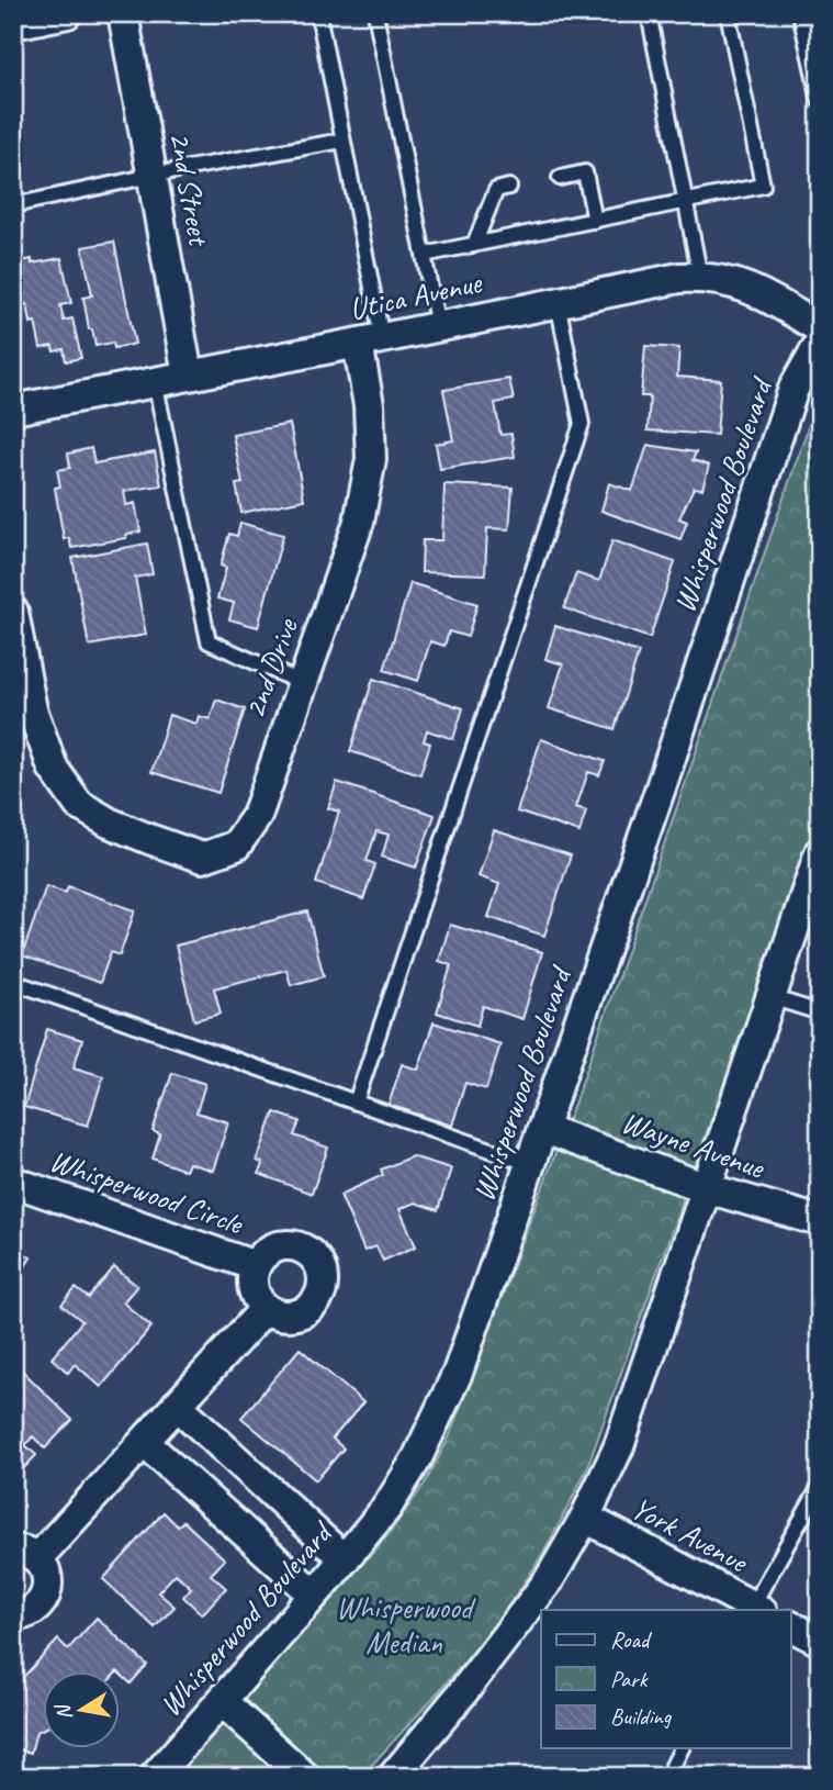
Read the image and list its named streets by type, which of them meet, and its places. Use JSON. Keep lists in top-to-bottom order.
{
  "streets": {
    "street": [
      "2nd Street",
      "Utica Avenue",
      "Whisperwood Boulevard",
      "2nd Drive",
      "Wayne Avenue",
      "Whisperwood Circle",
      "York Avenue"
    ]
  },
  "crossings": [
    ["2nd Street", "Utica Avenue"],
    ["Utica Avenue", "2nd Drive"],
    ["Whisperwood Boulevard", "Wayne Avenue"]
  ],
  "parks": ["Whisperwood Median"],
  "legend": ["Road", "Park", "Building"],
  "north": "left"
}
